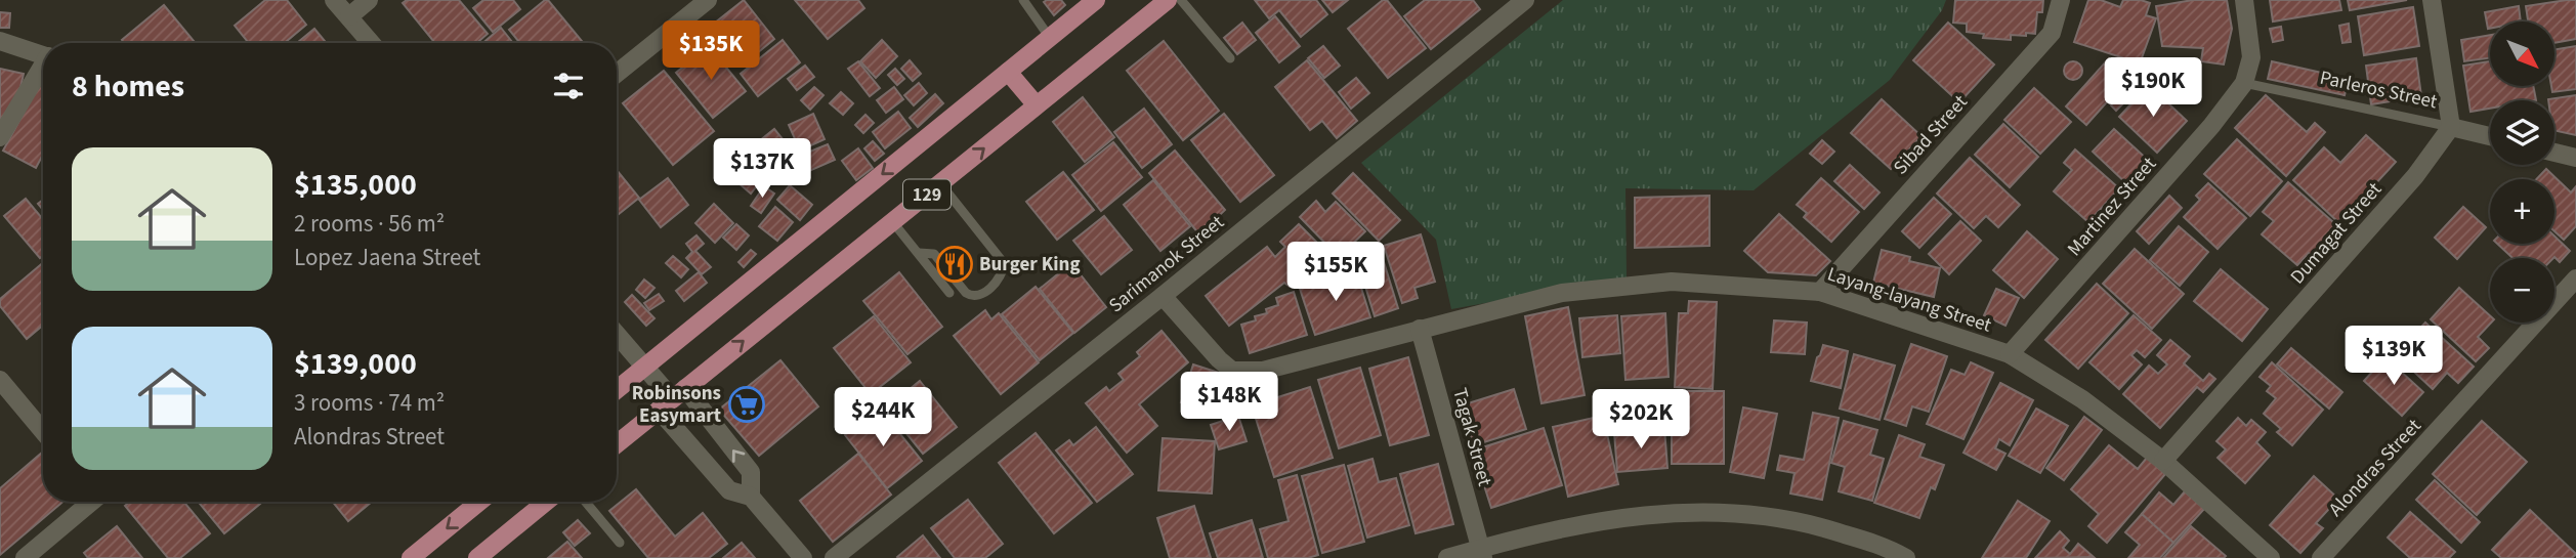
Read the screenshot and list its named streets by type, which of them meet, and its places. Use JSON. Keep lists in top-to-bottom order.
{
  "streets": {
    "main road": ["129"],
    "street": [
      "Parleros Street",
      "Sibad Street",
      "Martinez Street",
      "Dumagat Street",
      "Sarimanok Street",
      "Layang-layang Street",
      "Tagak Street",
      "Alondras Street"
    ]
  },
  "crossings": [
    ["Parleros Street", "Martinez Street"],
    ["Parleros Street", "Dumagat Street"],
    ["Sibad Street", "Layang-layang Street"],
    ["Martinez Street", "Layang-layang Street"],
    ["Dumagat Street", "Layang-layang Street"],
    ["Sarimanok Street", "Layang-layang Street"],
    ["Layang-layang Street", "Tagak Street"]
  ],
  "places": {
    "restaurant": ["Burger King"],
    "supermarket": ["Robinsons Easymart"]
  },
  "north": "bottom right",
  "page": {
    "price": [
      "$135K",
      "$190K",
      "$137K",
      "$155K",
      "$139K",
      "$148K",
      "$244K",
      "$202K"
    ],
    "map_buttons": ["+", "−"],
    "heading": "8 homes",
    "list": [
      {
        "name": "$135,000",
        "note": "2 rooms · 56 m² · Lopez Jaena Street"
      },
      {
        "name": "$139,000",
        "note": "3 rooms · 74 m² · Alondras Street"
      }
    ]
  }
}
